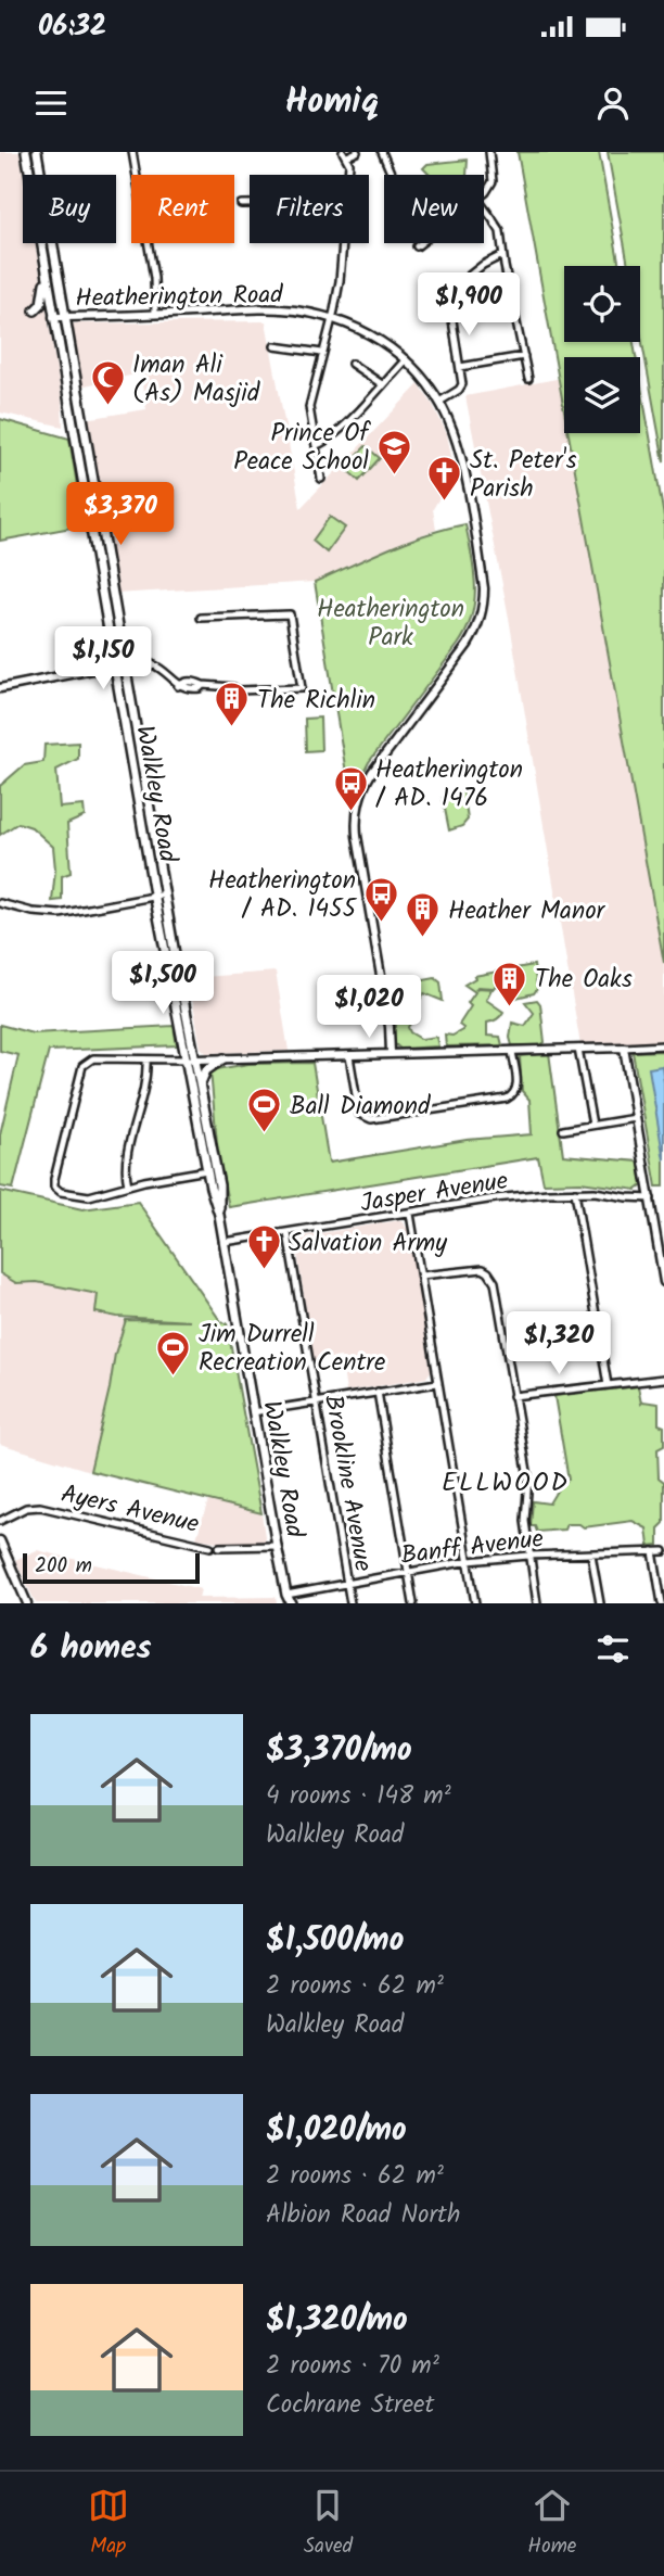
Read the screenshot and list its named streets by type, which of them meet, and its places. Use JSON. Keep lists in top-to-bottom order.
{
  "streets": {
    "main road": ["Walkley Road"],
    "street": [
      "Heatherington Road",
      "Jasper Avenue",
      "Brookline Avenue",
      "Ayers Avenue",
      "Banff Avenue"
    ]
  },
  "crossings": [
    ["Heatherington Road", "Walkley Road"],
    ["Walkley Road", "Jasper Avenue"],
    ["Walkley Road", "Banff Avenue"],
    ["Jasper Avenue", "Brookline Avenue"],
    ["Brookline Avenue", "Banff Avenue"]
  ],
  "districts": ["ELLWOOD"],
  "parks": ["Heatherington Park"],
  "places": {
    "mosque": ["Iman Ali (As) Masjid"],
    "school or university": ["Prince Of Peace School"],
    "church": ["St. Peter's Parish", "Salvation Army"],
    "building": ["The Richlin", "Heather Manor", "The Oaks"],
    "bus stop": ["Heatherington / AD. 1476", "Heatherington / AD. 1455"],
    "sports": ["Ball Diamond", "Jim Durrell Recreation Centre"]
  },
  "scale_bar": "200 m",
  "page": {
    "status": "06:32",
    "header": "Homiq",
    "chip": [
      "Buy",
      "Rent",
      "Filters",
      "New"
    ],
    "price": [
      "$1,900",
      "$3,370",
      "$1,150",
      "$1,500",
      "$1,020",
      "$1,320"
    ],
    "scale": "200 m",
    "heading": "6 homes",
    "list": [
      {
        "name": "$3,370/mo",
        "note": "4 rooms · 148 m² · Walkley Road"
      },
      {
        "name": "$1,500/mo",
        "note": "2 rooms · 62 m² · Walkley Road"
      },
      {
        "name": "$1,020/mo",
        "note": "2 rooms · 62 m² · Albion Road North"
      },
      {
        "name": "$1,320/mo",
        "note": "2 rooms · 70 m² · Cochrane Street"
      }
    ],
    "tabs": ["Map", "Saved", "Home"]
  }
}
